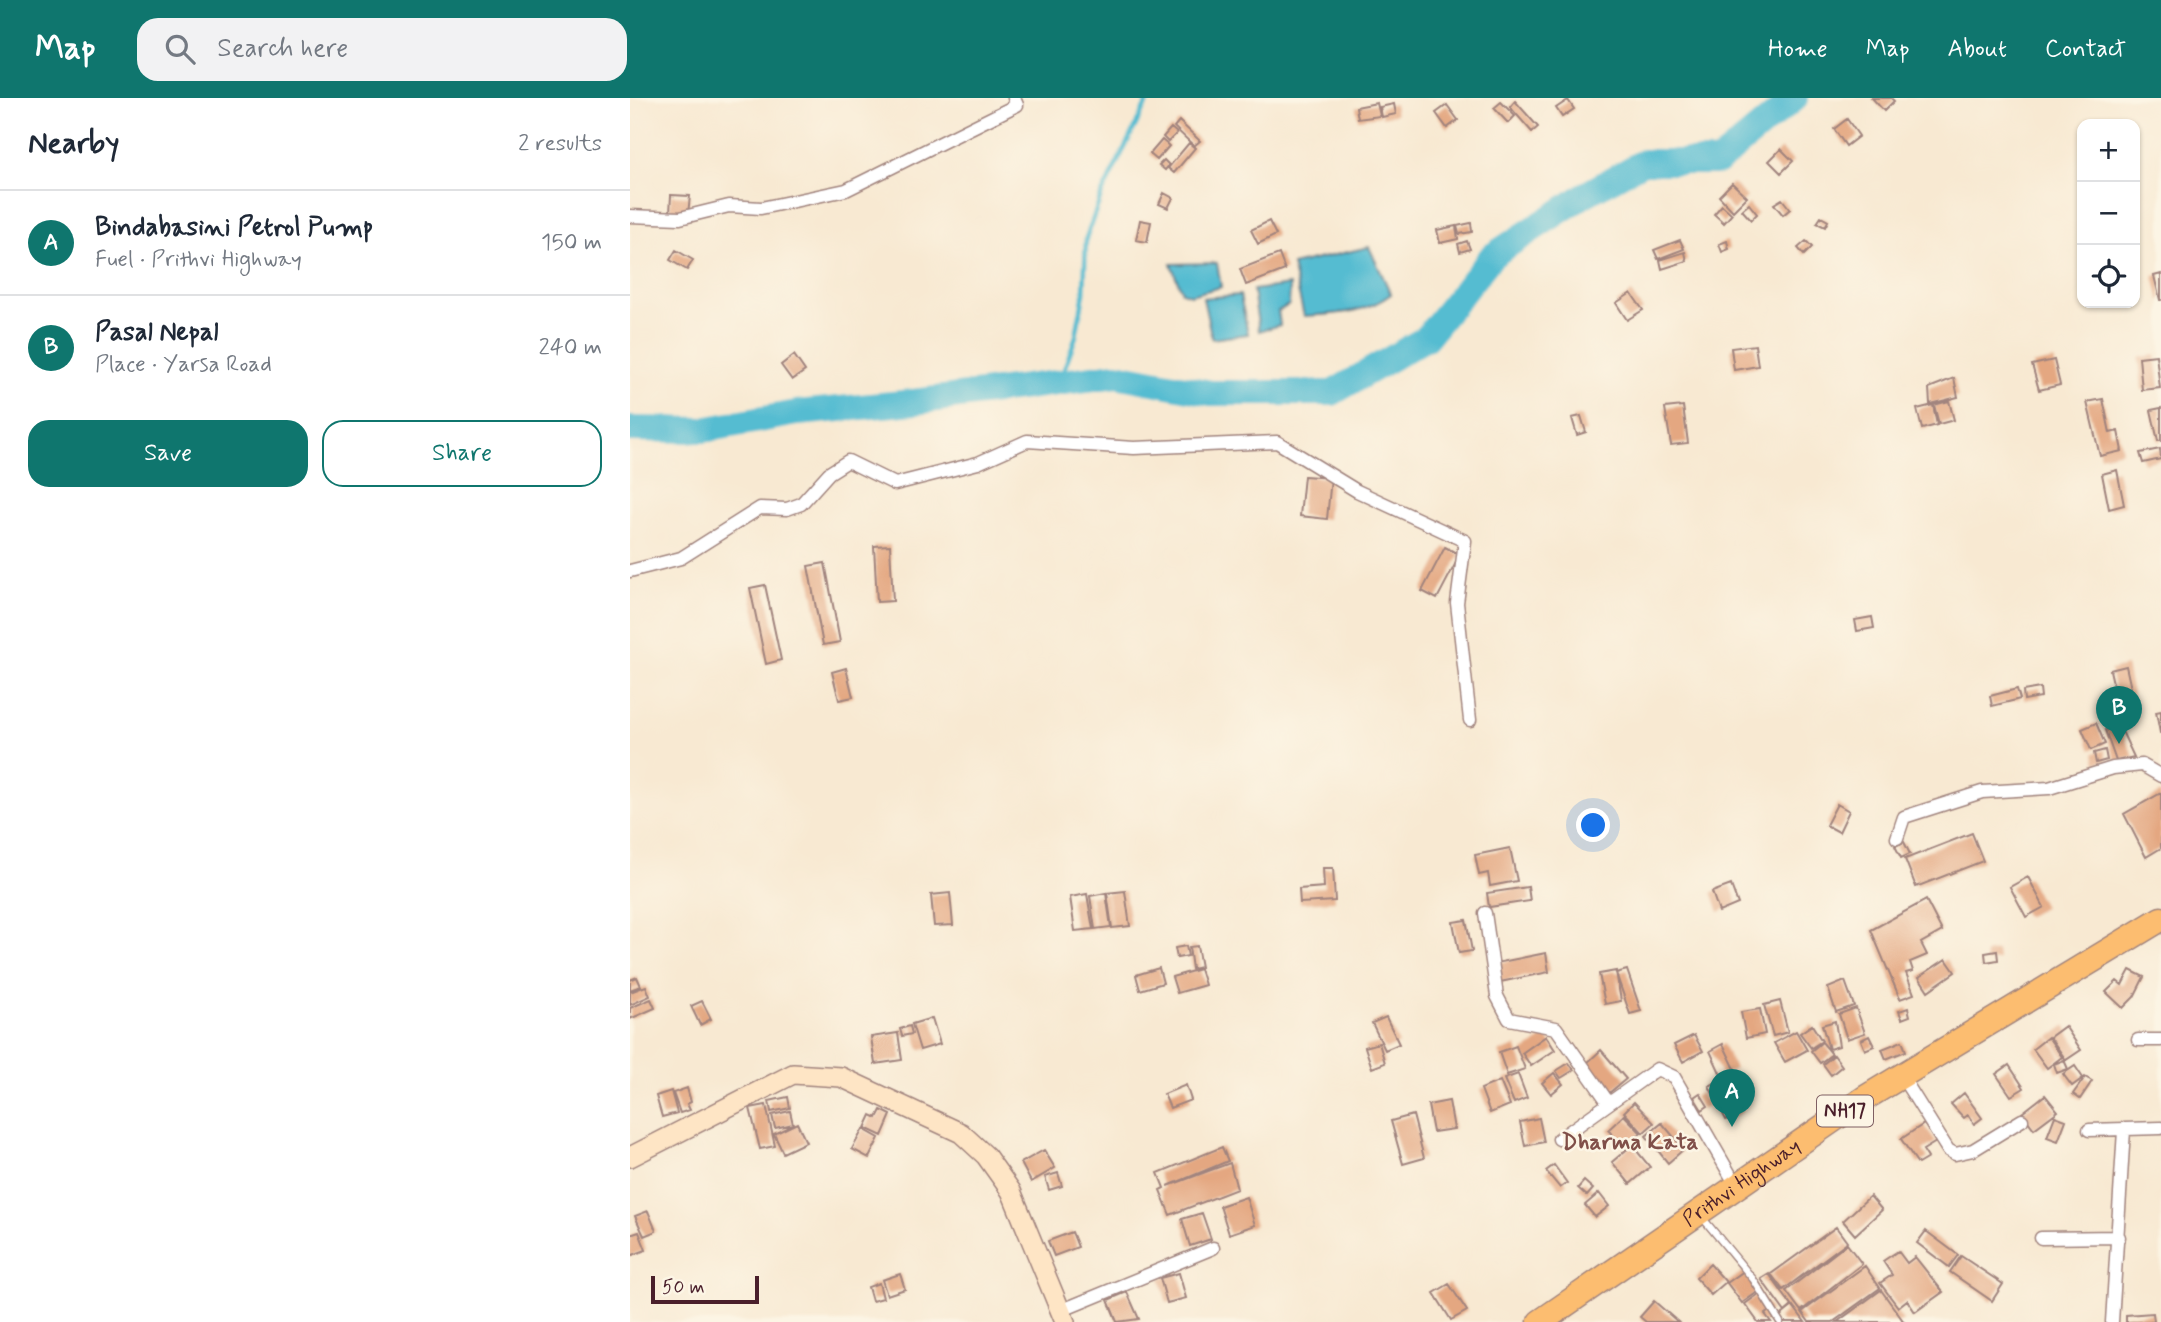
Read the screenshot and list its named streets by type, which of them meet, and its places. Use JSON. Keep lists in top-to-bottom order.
{
  "streets": {
    "highway": ["NH17", "Prithvi Highway"]
  },
  "districts": ["Dharma Kata"],
  "scale_bar": "50 m",
  "page": {
    "header": "Map",
    "search": "Search here",
    "nav": [
      "Home",
      "Map",
      "About",
      "Contact"
    ],
    "heading": ["Nearby", "2 results"],
    "map_buttons": ["+", "−"],
    "list": [
      {
        "mark": "A",
        "name": "Bindabasini Petrol Pump",
        "note": "Fuel · Prithvi Highway",
        "value": "150 m"
      },
      {
        "mark": "B",
        "name": "Pasal Nepal",
        "note": "Place · Yarsa Road",
        "value": "240 m"
      }
    ],
    "buttons": ["Save", "Share"],
    "pins": ["B", "A"],
    "scale": "50 m"
  }
}
